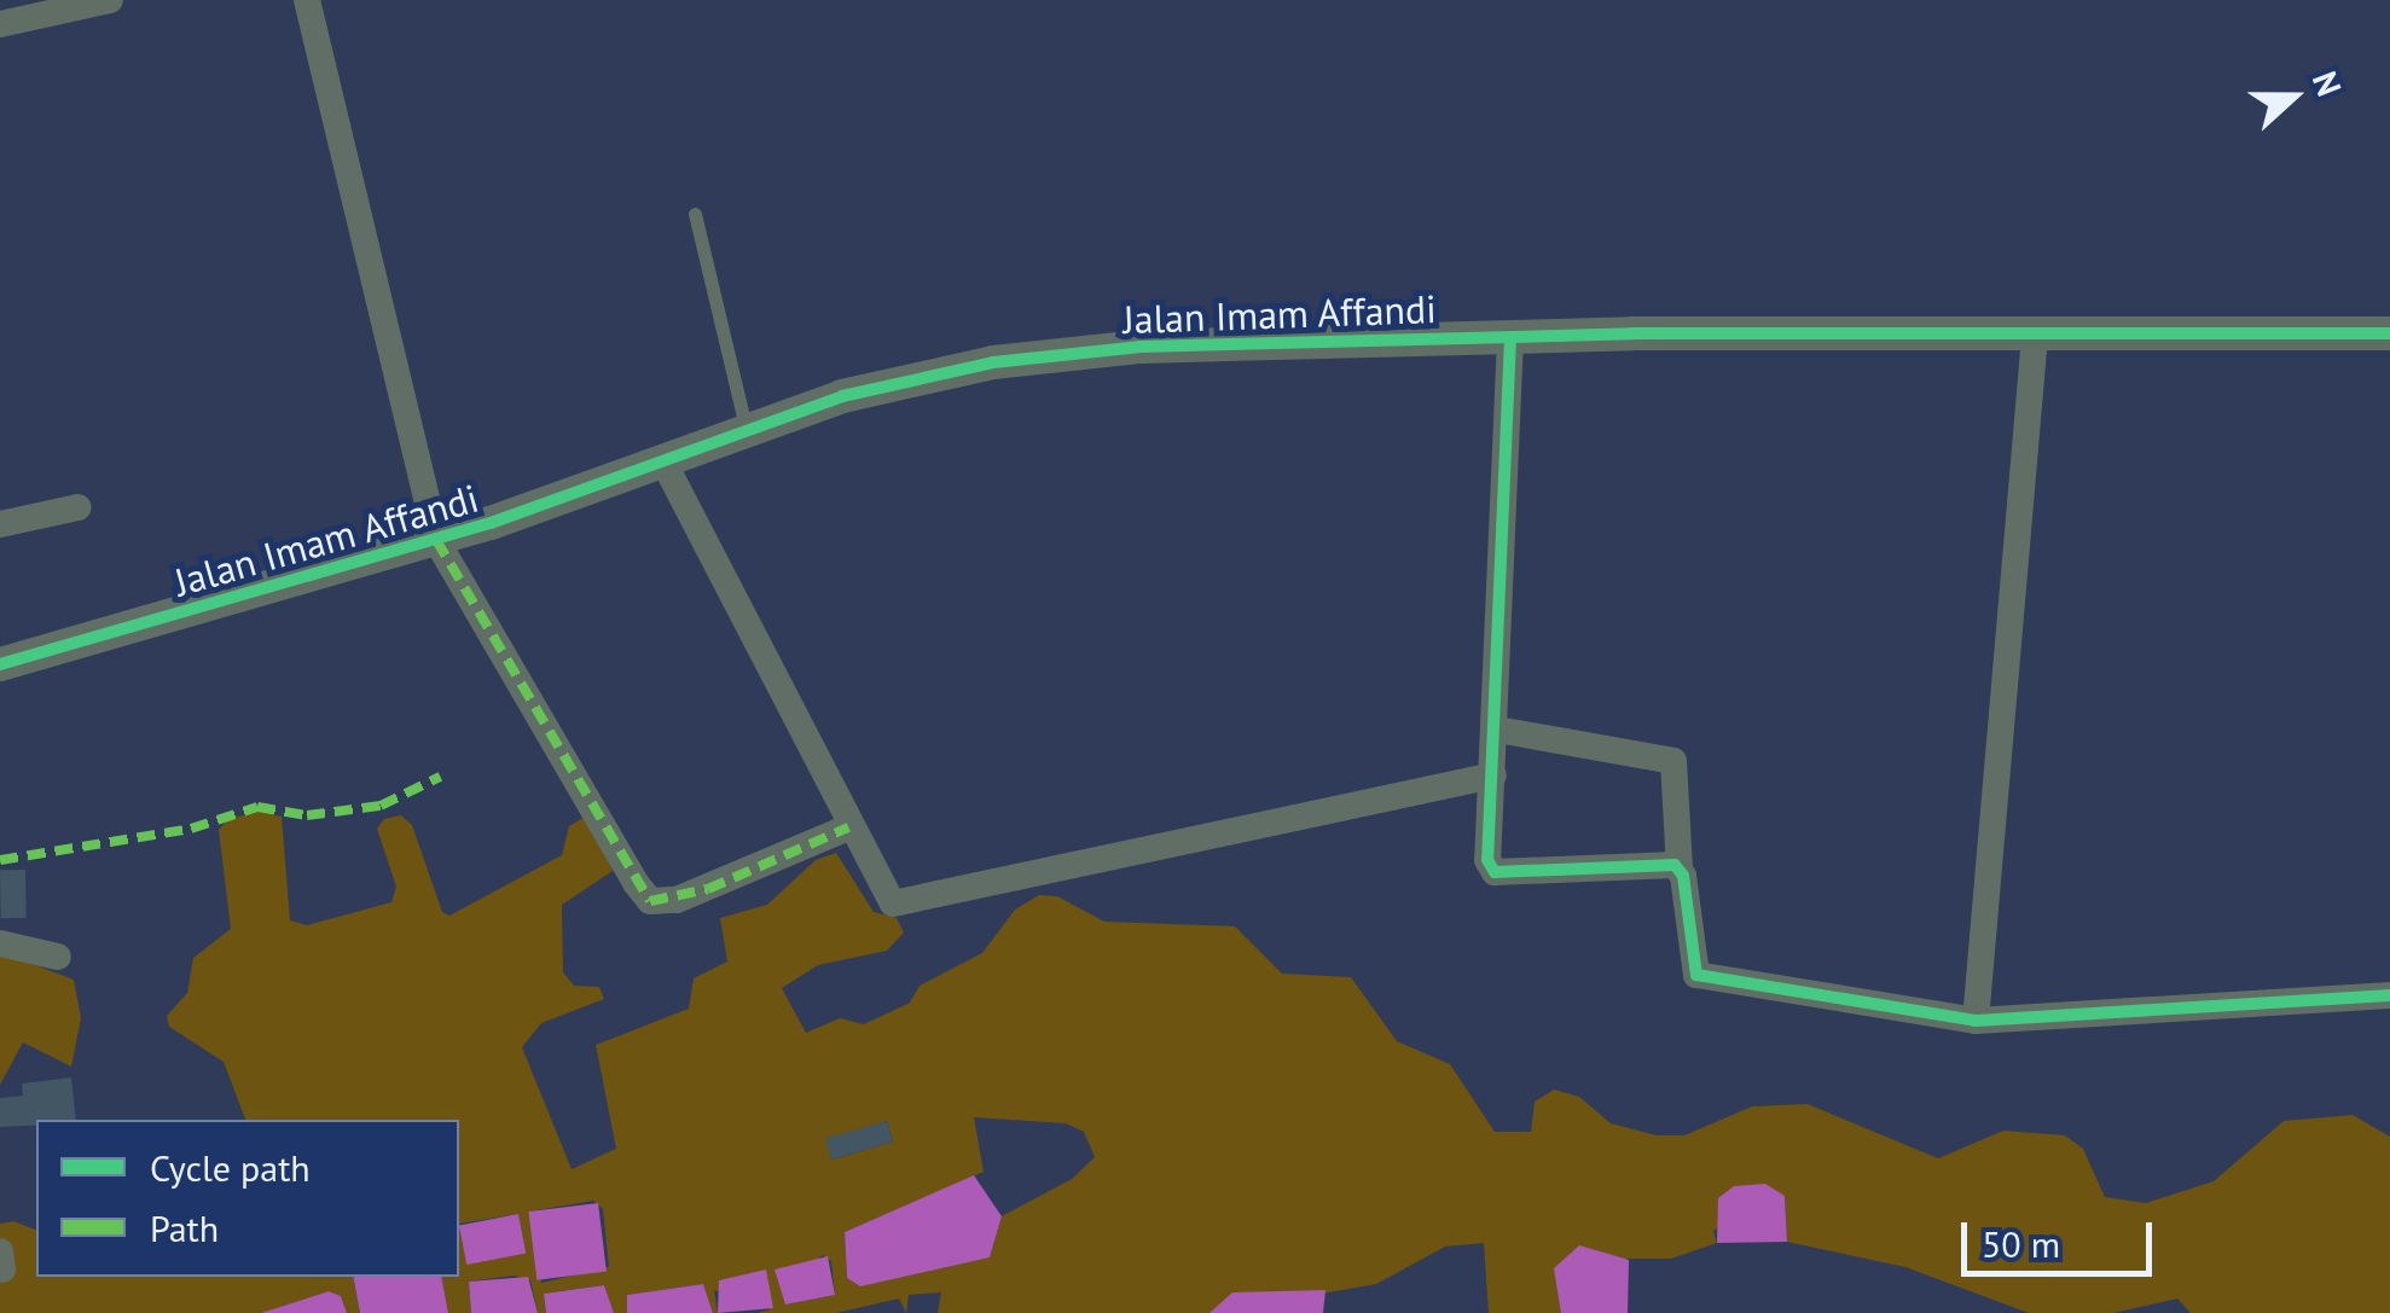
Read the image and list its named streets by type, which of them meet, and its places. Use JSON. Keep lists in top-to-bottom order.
{
  "streets": {
    "street": ["Jalan Imam Affandi"]
  },
  "legend": ["Cycle path", "Path"],
  "scale_bar": "50 m",
  "north": "right"
}
